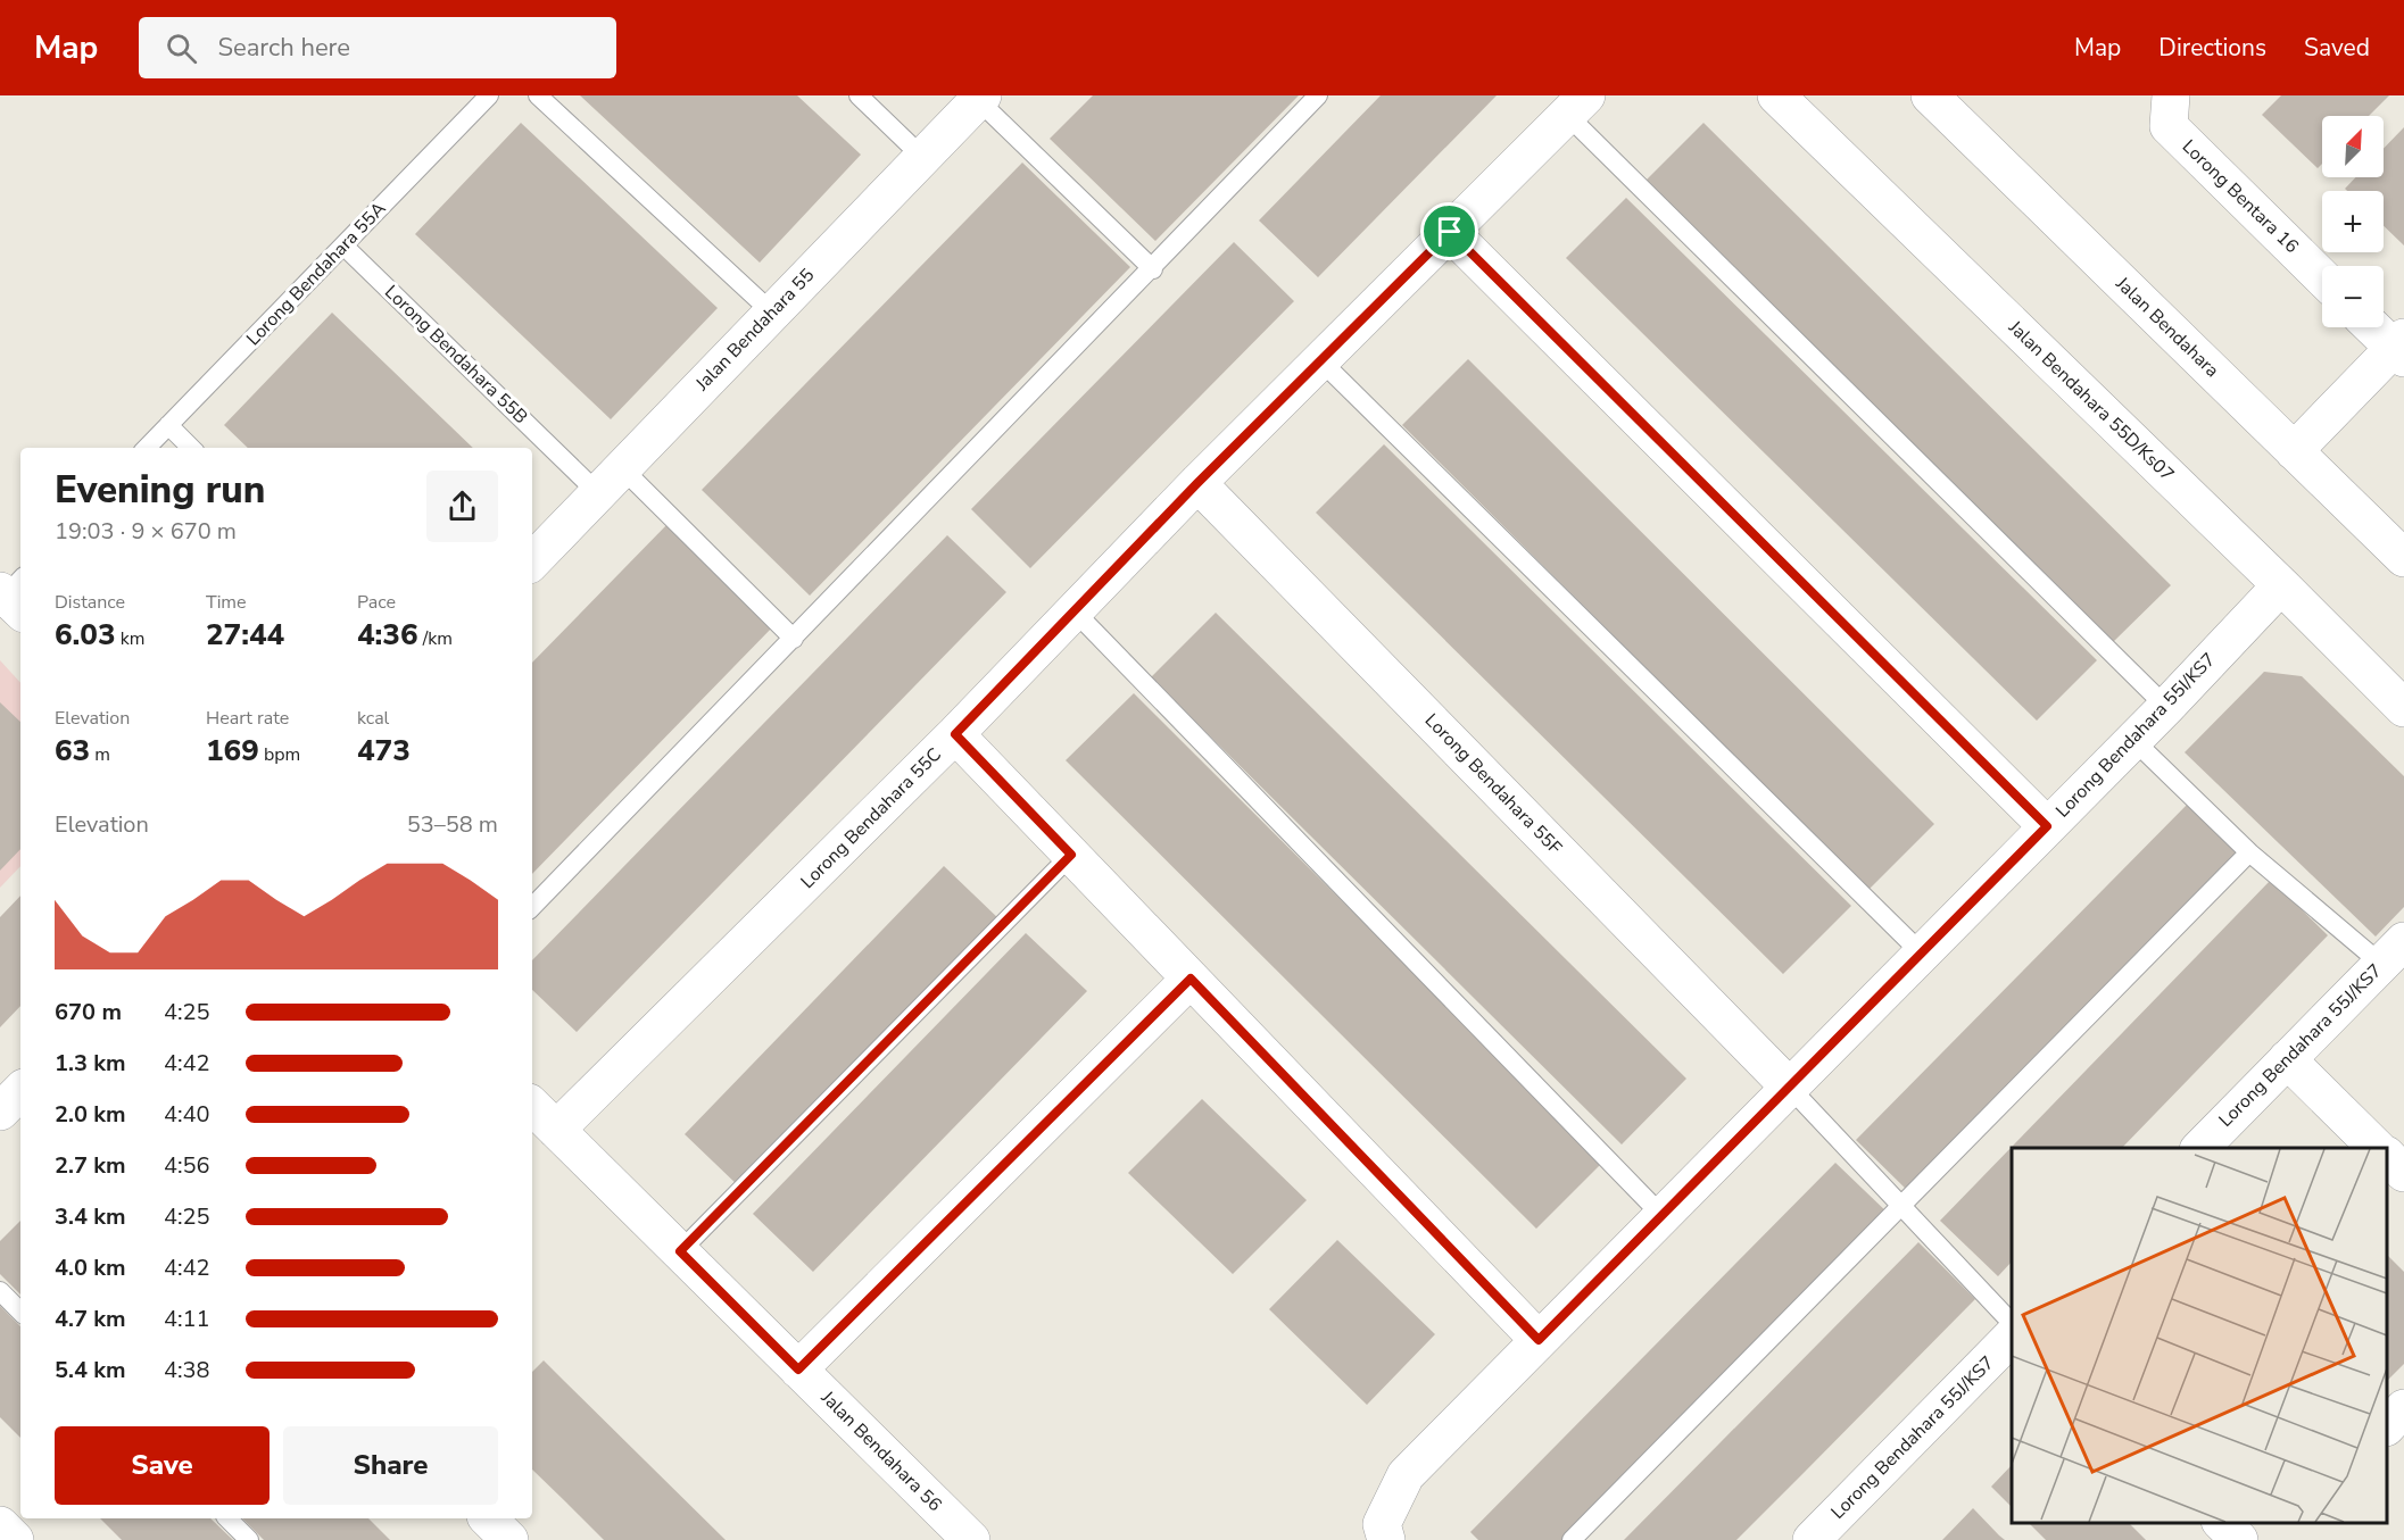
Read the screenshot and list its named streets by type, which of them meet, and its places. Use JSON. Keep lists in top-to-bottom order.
{
  "streets": {
    "street": [
      "Lorong Bentara 16",
      "Jalan Bendahara",
      "Jalan Bendahara 55",
      "Jalan Bendahara 55D/Ks07",
      "Lorong Bendahara 55I/KS7",
      "Lorong Bendahara 55F",
      "Lorong Bendahara 55C",
      "Lorong Bendahara 55J/KS7",
      "Jalan Bendahara 56"
    ],
    "lane": ["Lorong Bendahara 55A", "Lorong Bendahara 55B"]
  },
  "crossings": [
    ["Lorong Bendahara 55A", "Lorong Bendahara 55B"],
    ["Jalan Bendahara 55", "Lorong Bendahara 55B"],
    ["Jalan Bendahara 55D/Ks07", "Lorong Bendahara 55I/KS7"],
    ["Lorong Bendahara 55I/KS7", "Lorong Bendahara 55F"],
    ["Lorong Bendahara 55F", "Lorong Bendahara 55C"],
    ["Lorong Bendahara 55C", "Jalan Bendahara 56"]
  ],
  "north": "top right",
  "page": {
    "header": "Map",
    "search": "Search here",
    "nav": ["Map", "Directions", "Saved"],
    "map_buttons": ["+", "−"],
    "heading": ["Evening run", "19:03 · 9 × 670 m"],
    "stats": [
      ["Distance", "6.03 km"],
      ["Time", "27:44"],
      ["Pace", "4:36 /km"],
      ["Elevation", "63 m"],
      ["Heart rate", "169 bpm"],
      ["kcal", "473"]
    ],
    "chart": ["Elevation", "53–58 m"],
    "list": [
      {
        "name": "670 m",
        "note": "4:25"
      },
      {
        "name": "1.3 km",
        "note": "4:42"
      },
      {
        "name": "2.0 km",
        "note": "4:40"
      },
      {
        "name": "2.7 km",
        "note": "4:56"
      },
      {
        "name": "3.4 km",
        "note": "4:25"
      },
      {
        "name": "4.0 km",
        "note": "4:42"
      },
      {
        "name": "4.7 km",
        "note": "4:11"
      },
      {
        "name": "5.4 km",
        "note": "4:38"
      }
    ],
    "buttons": ["Save", "Share"]
  }
}
